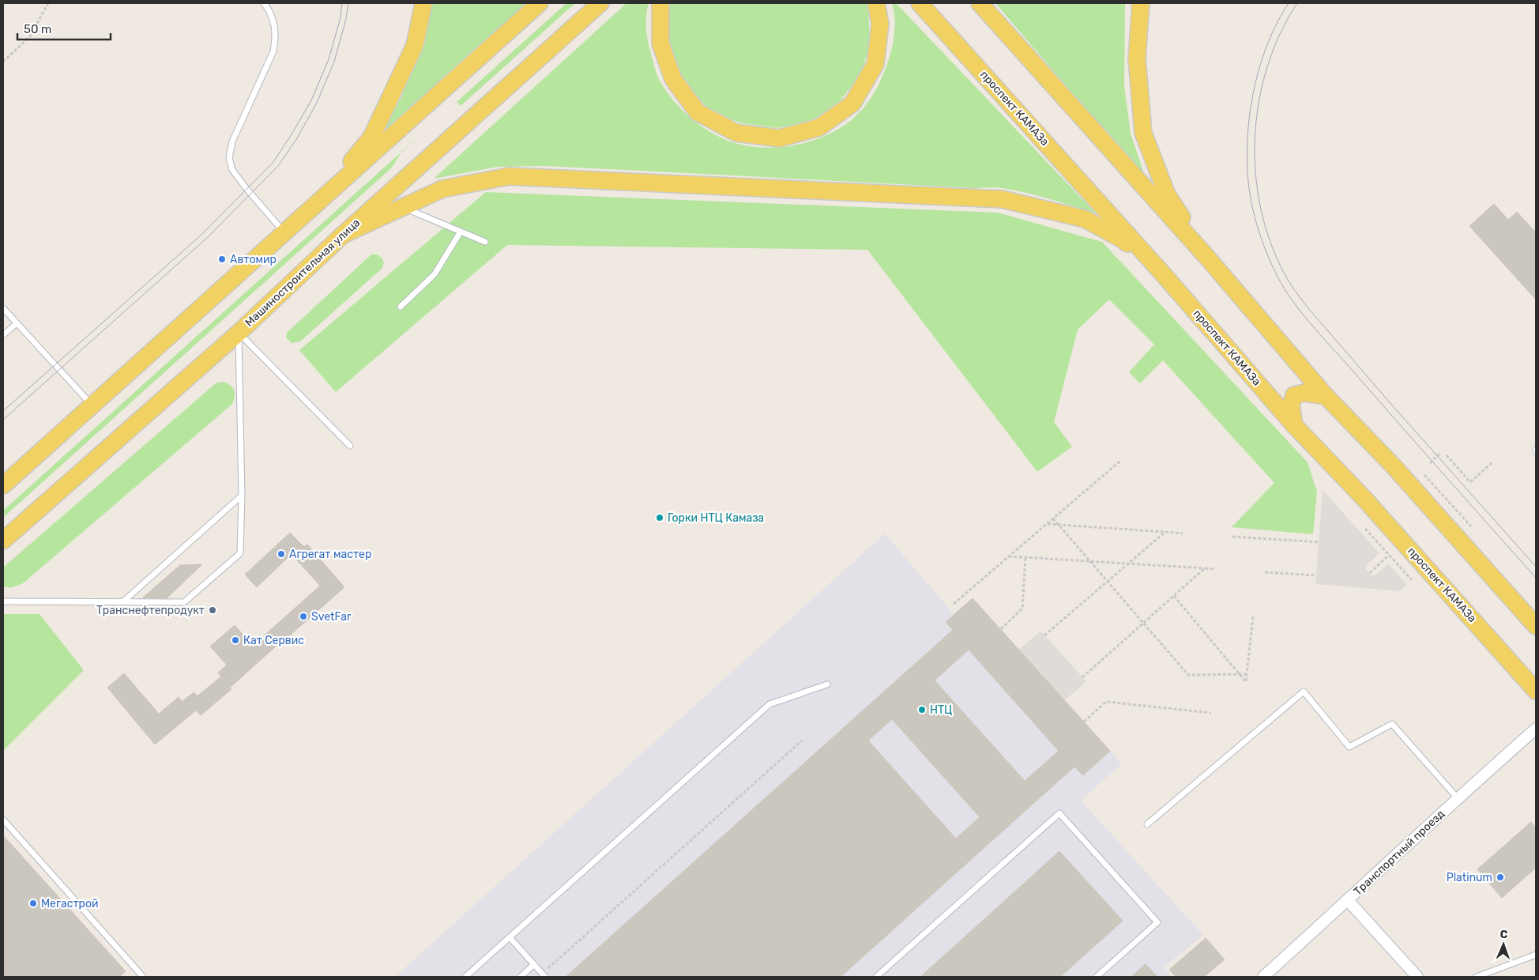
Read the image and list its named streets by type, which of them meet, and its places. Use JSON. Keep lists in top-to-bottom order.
{
  "streets": {
    "main road": ["проспект КАМАЗа", "Машиностроительная улица"],
    "street": ["Транспортный проезд"]
  },
  "places": [
    "Автомир",
    "Горки НТЦ Камаза",
    "Агрегат мастер",
    "Транснефтепродукт",
    "SvetFar",
    "Кат Сервис",
    "НТЦ",
    "Platinum",
    "Мегастрой"
  ],
  "scale_bar": "50 m",
  "north": "top"
}
